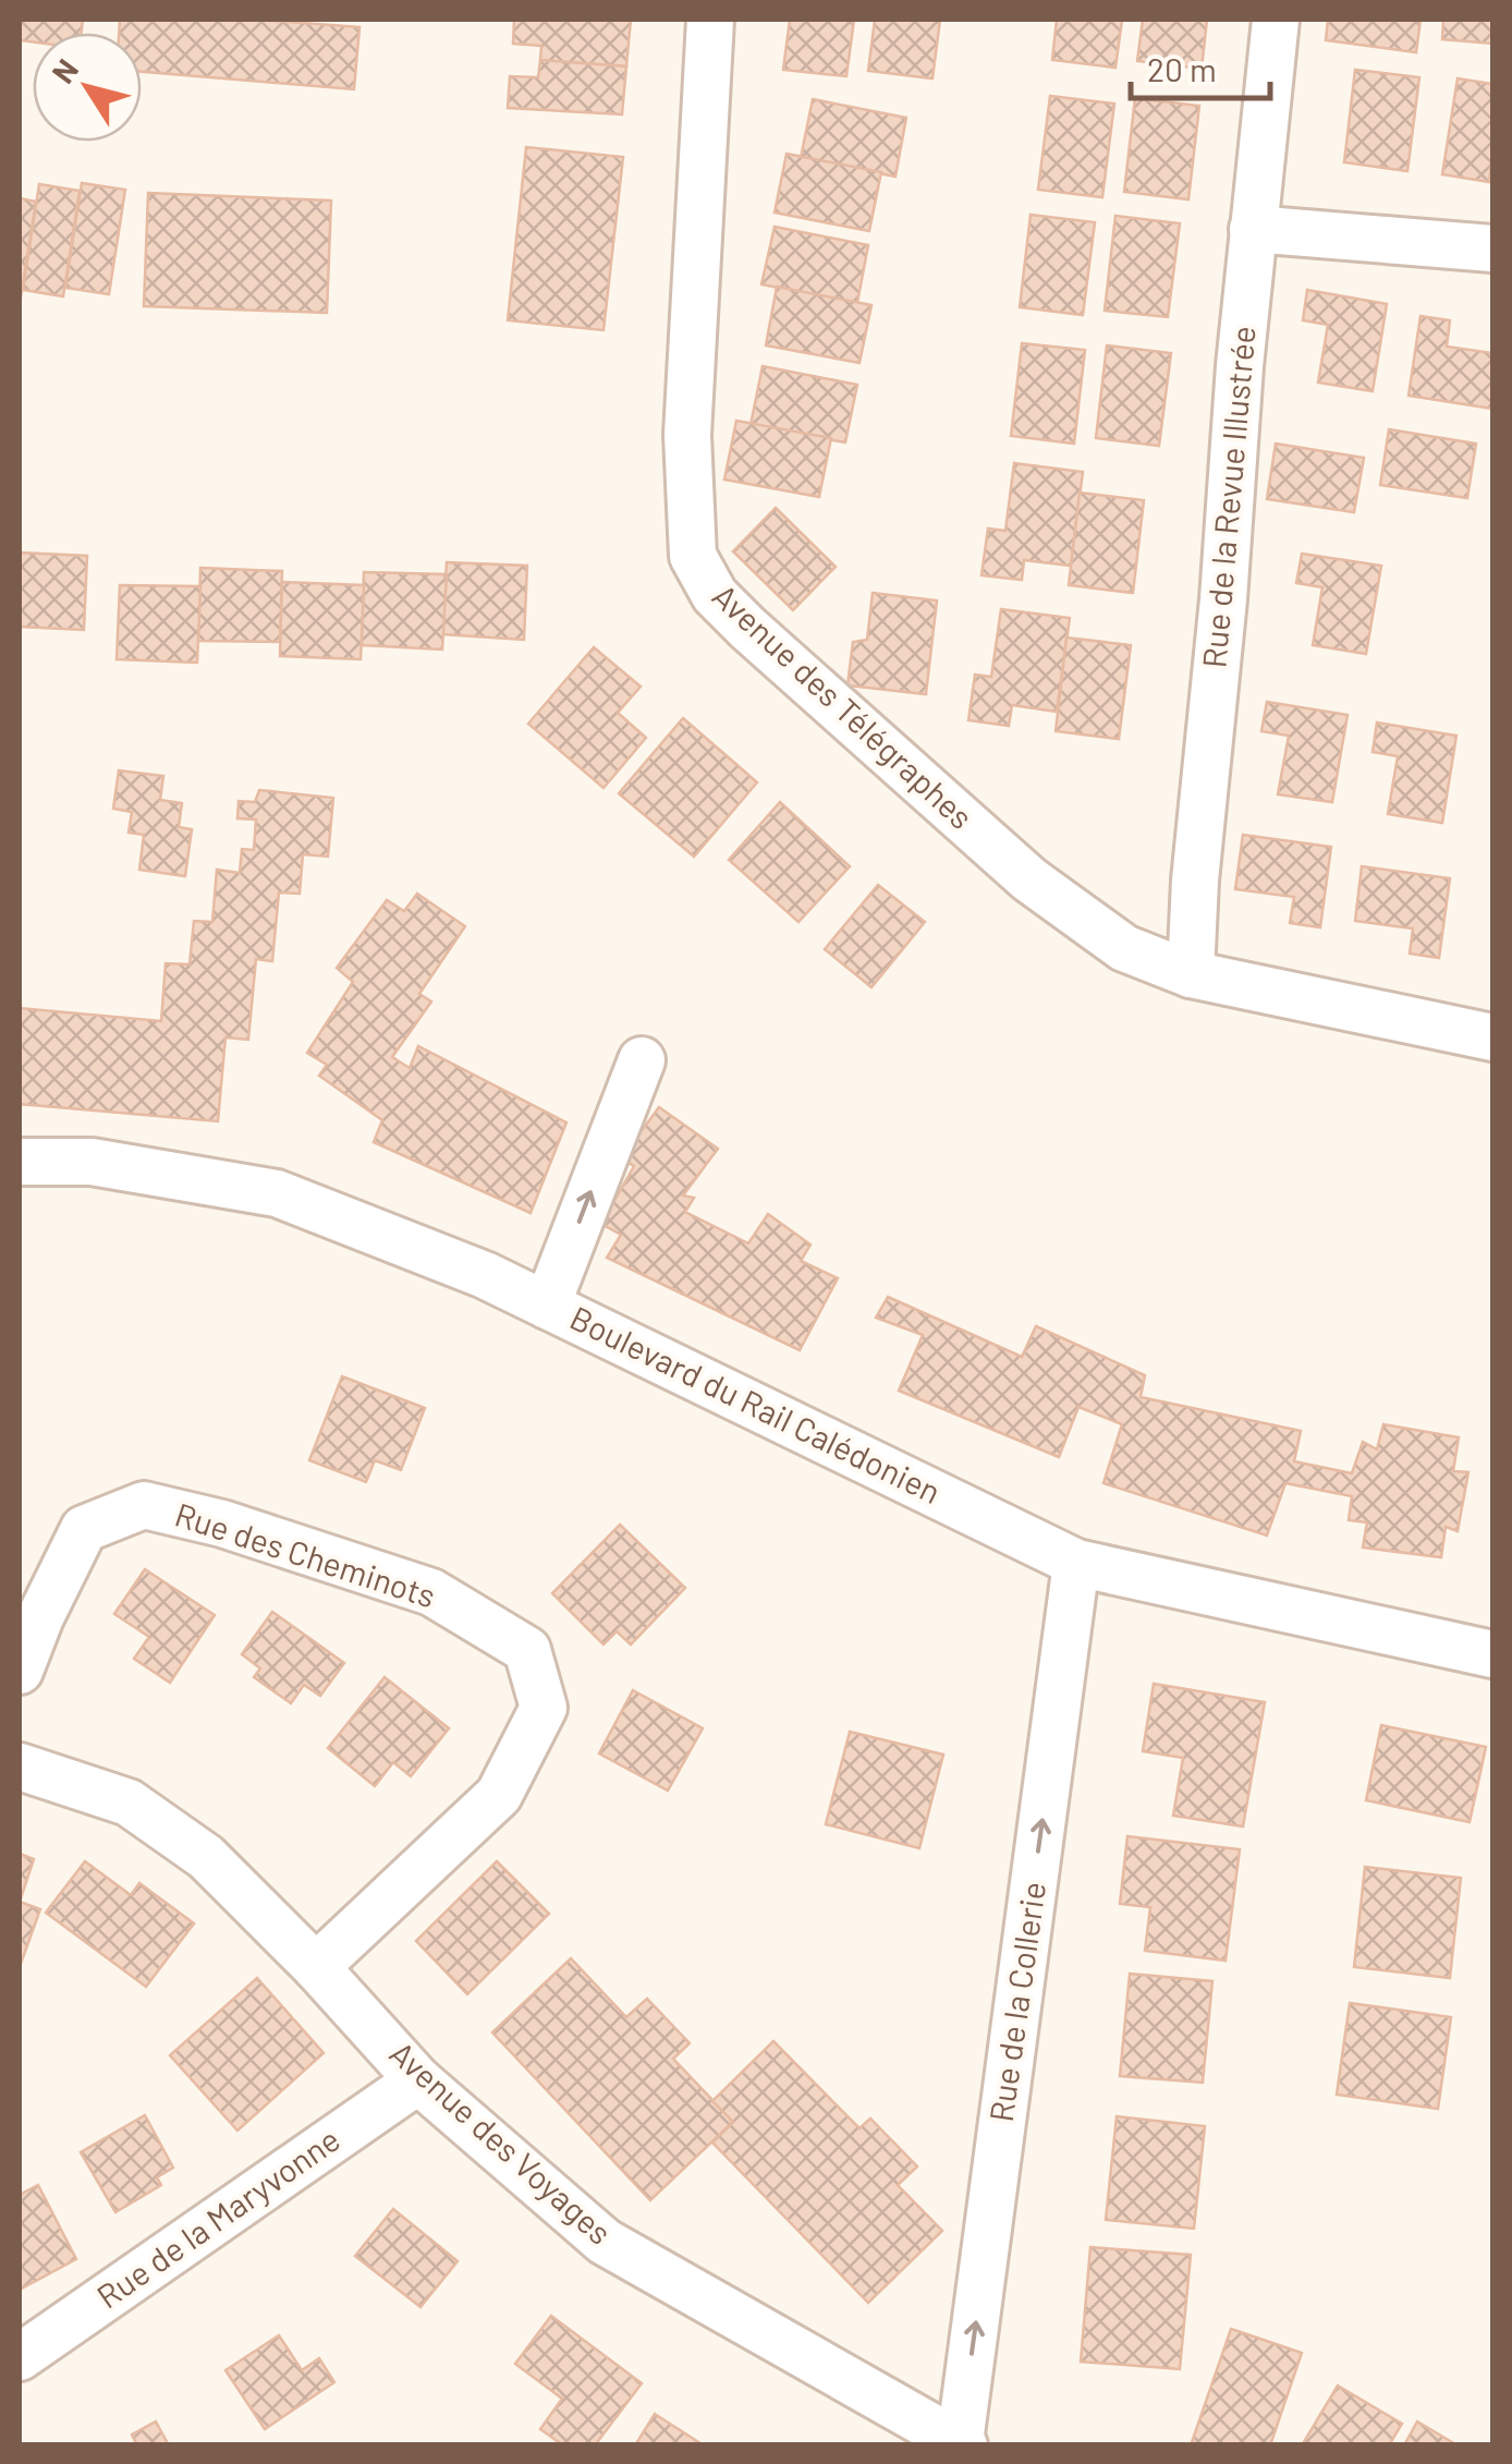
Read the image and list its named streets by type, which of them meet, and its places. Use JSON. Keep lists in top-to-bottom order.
{
  "streets": {
    "street": [
      "Rue de la Revue Illustrée",
      "Avenue des Télégraphes",
      "Boulevard du Rail Calédonien",
      "Rue des Cheminots",
      "Rue de la Collerie",
      "Avenue des Voyages",
      "Rue de la Maryvonne"
    ]
  },
  "crossings": [
    ["Rue de la Revue Illustrée", "Avenue des Télégraphes"],
    ["Boulevard du Rail Calédonien", "Rue de la Collerie"],
    ["Rue des Cheminots", "Avenue des Voyages"],
    ["Rue de la Collerie", "Avenue des Voyages"],
    ["Avenue des Voyages", "Rue de la Maryvonne"]
  ],
  "one_way": ["Rue de la Collerie"],
  "scale_bar": "20 m",
  "north": "top left"
}
